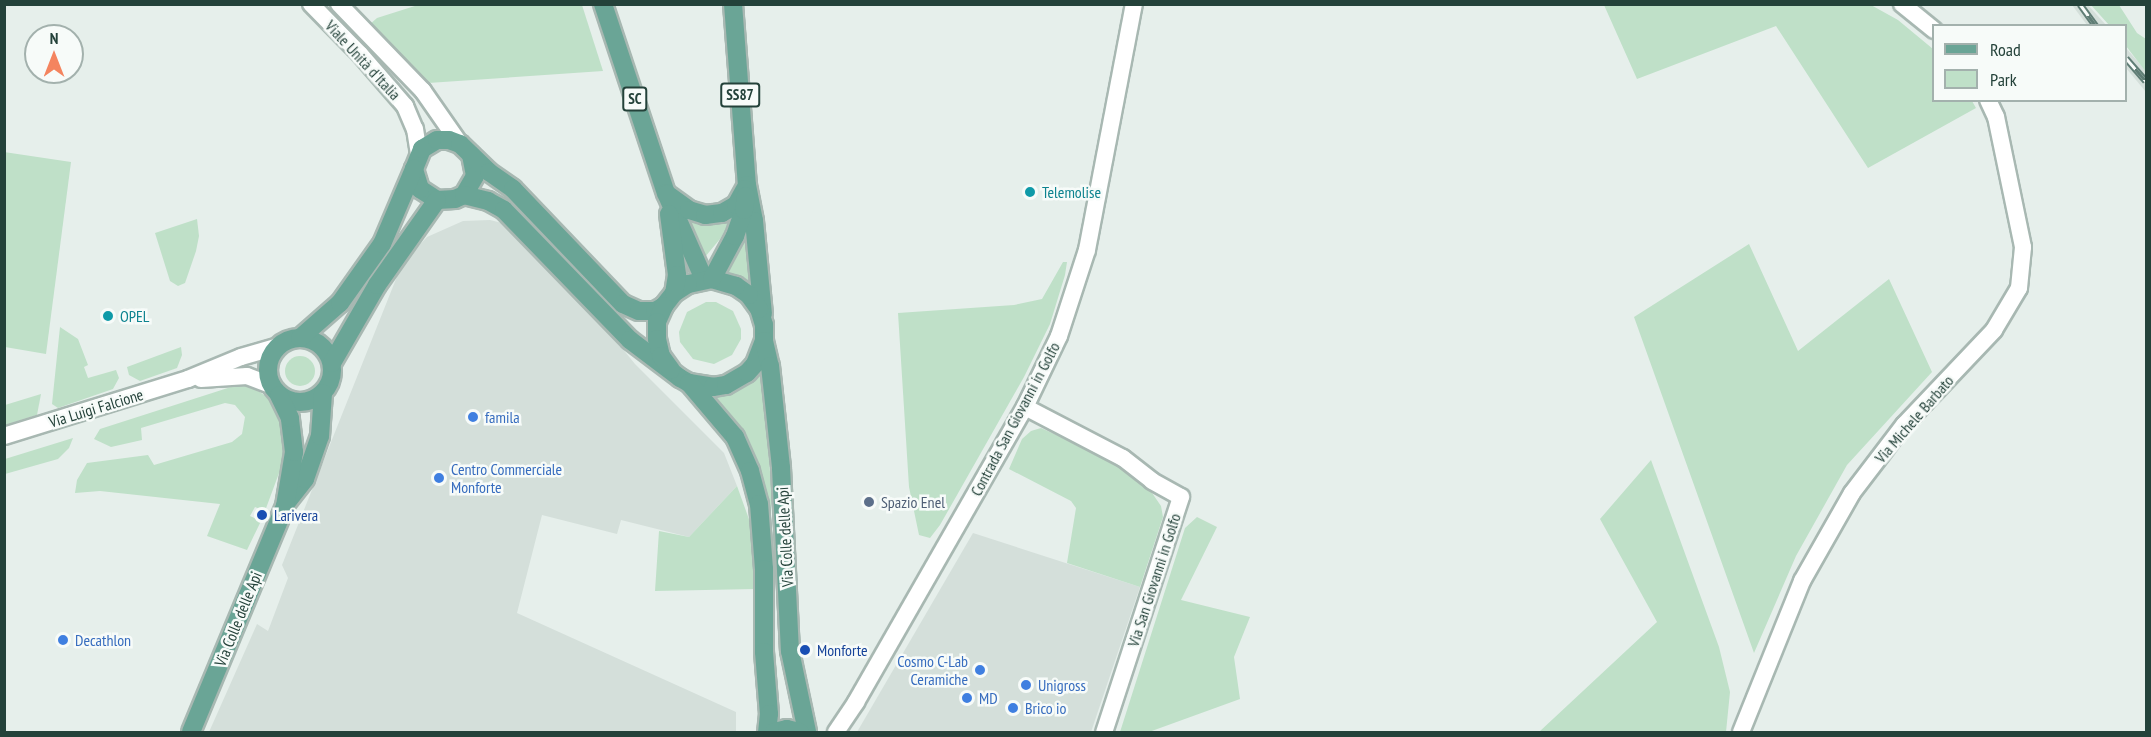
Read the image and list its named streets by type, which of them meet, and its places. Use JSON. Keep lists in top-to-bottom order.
{
  "streets": {
    "main road": ["SS87", "SC", "Via Colle delle Api"],
    "street": [
      "Viale Unità d'Italia",
      "Via Luigi Falcione",
      "Contrada San Giovanni in Golfo",
      "Via Michele Barbato",
      "Via San Giovanni in Golfo"
    ]
  },
  "crossings": [
    ["SS87", "SC"],
    ["SS87", "Via Colle delle Api"],
    ["SC", "Via Colle delle Api"],
    ["Via Luigi Falcione", "Via Colle delle Api"],
    ["Contrada San Giovanni in Golfo", "Via San Giovanni in Golfo"]
  ],
  "places": [
    "Telemolise",
    "OPEL",
    "famila",
    "Centro Commerciale Monforte",
    "Spazio Enel",
    "Larivera",
    "Decathlon",
    "Monforte",
    "Cosmo C-Lab Ceramiche",
    "Unigross",
    "MD",
    "Brico io"
  ],
  "legend": ["Road", "Park"],
  "north": "top"
}
